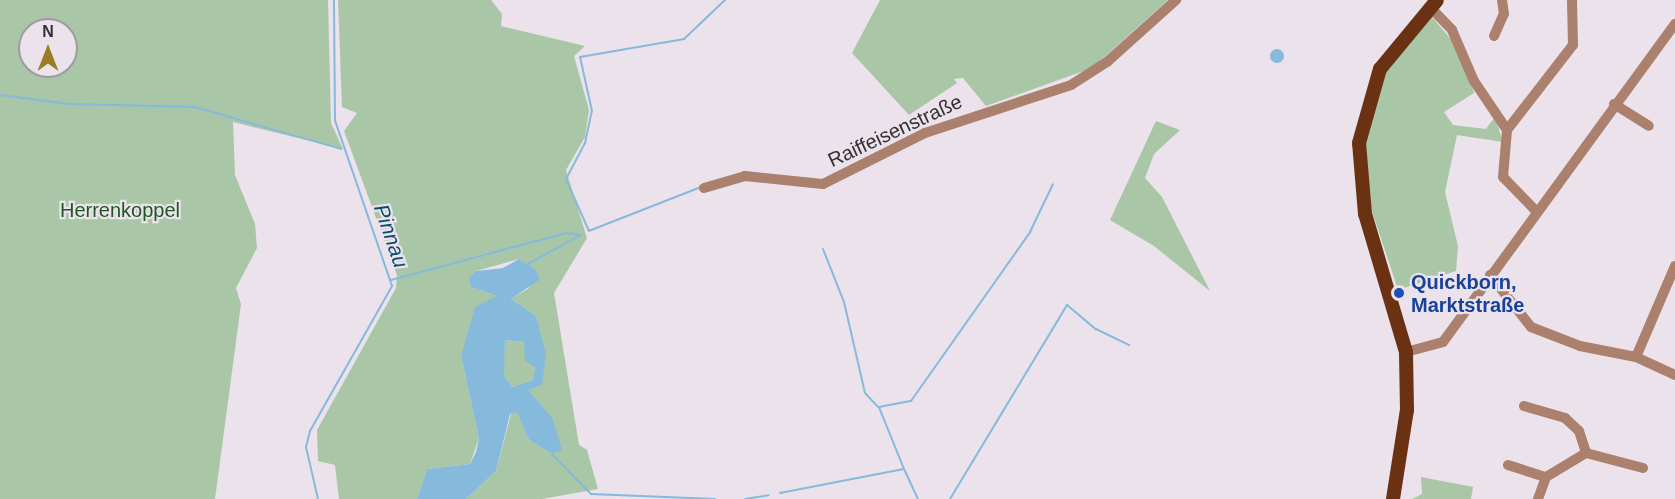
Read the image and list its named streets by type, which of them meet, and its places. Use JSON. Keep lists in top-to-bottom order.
{
  "streets": {
    "street": ["Raiffeisenstraße"]
  },
  "water": ["Pinnau"],
  "parks": ["Herrenkoppel"],
  "places": ["Quickborn, Marktstraße"],
  "north": "top"
}
